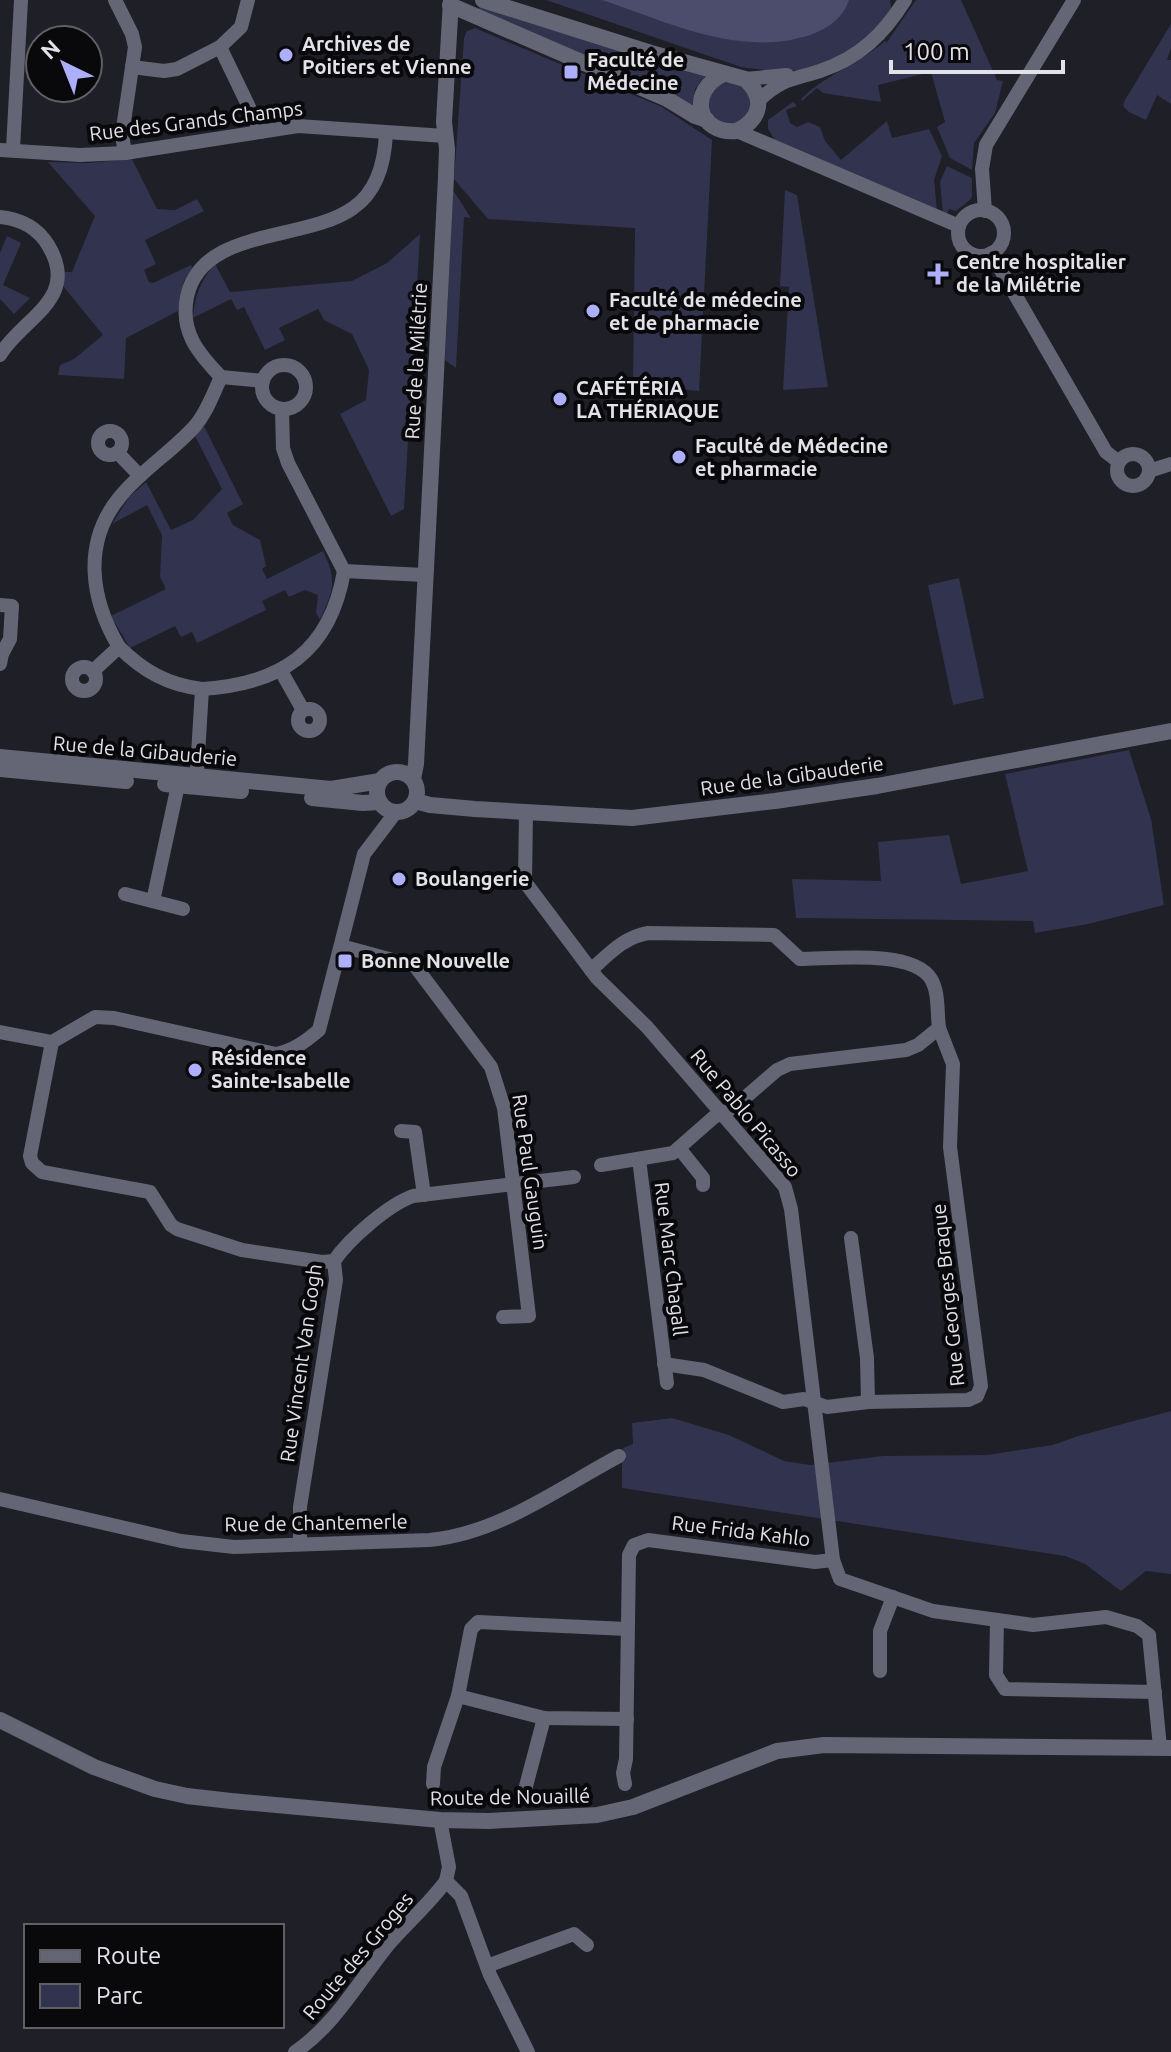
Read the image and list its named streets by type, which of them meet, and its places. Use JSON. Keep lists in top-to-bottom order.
{
  "streets": {
    "street": [
      "Rue des Grands Champs",
      "Rue de la Milétrie",
      "Rue de la Gibauderie",
      "Rue Pablo Picasso",
      "Rue Paul Gauguin",
      "Rue Marc Chagall",
      "Rue Georges Braque",
      "Rue Vincent Van Gogh",
      "Rue de Chantemerle",
      "Rue Frida Kahlo",
      "Route de Nouaillé",
      "Route des Groges"
    ]
  },
  "crossings": [
    ["Rue des Grands Champs", "Rue de la Milétrie"],
    ["Rue de la Milétrie", "Rue de la Gibauderie"],
    ["Rue de la Gibauderie", "Rue Pablo Picasso"],
    ["Rue Pablo Picasso", "Rue Marc Chagall"],
    ["Rue Pablo Picasso", "Rue Georges Braque"],
    ["Rue Pablo Picasso", "Rue Frida Kahlo"],
    ["Rue Paul Gauguin", "Rue Vincent Van Gogh"],
    ["Rue Marc Chagall", "Rue Georges Braque"],
    ["Rue Vincent Van Gogh", "Rue de Chantemerle"]
  ],
  "places": {
    "other": [
      "Archives de Poitiers et Vienne",
      "Faculté de médecine et de pharmacie",
      "CAFÉTÉRIA LA THÉRIAQUE",
      "Faculté de Médecine et pharmacie",
      "Boulangerie",
      "Résidence Sainte-Isabelle"
    ],
    "transit": ["Faculté de Médecine", "Bonne Nouvelle"],
    "health": ["Centre hospitalier de la Milétrie"]
  },
  "legend": ["Route", "Parc"],
  "scale_bar": "100 m",
  "north": "top left"
}
